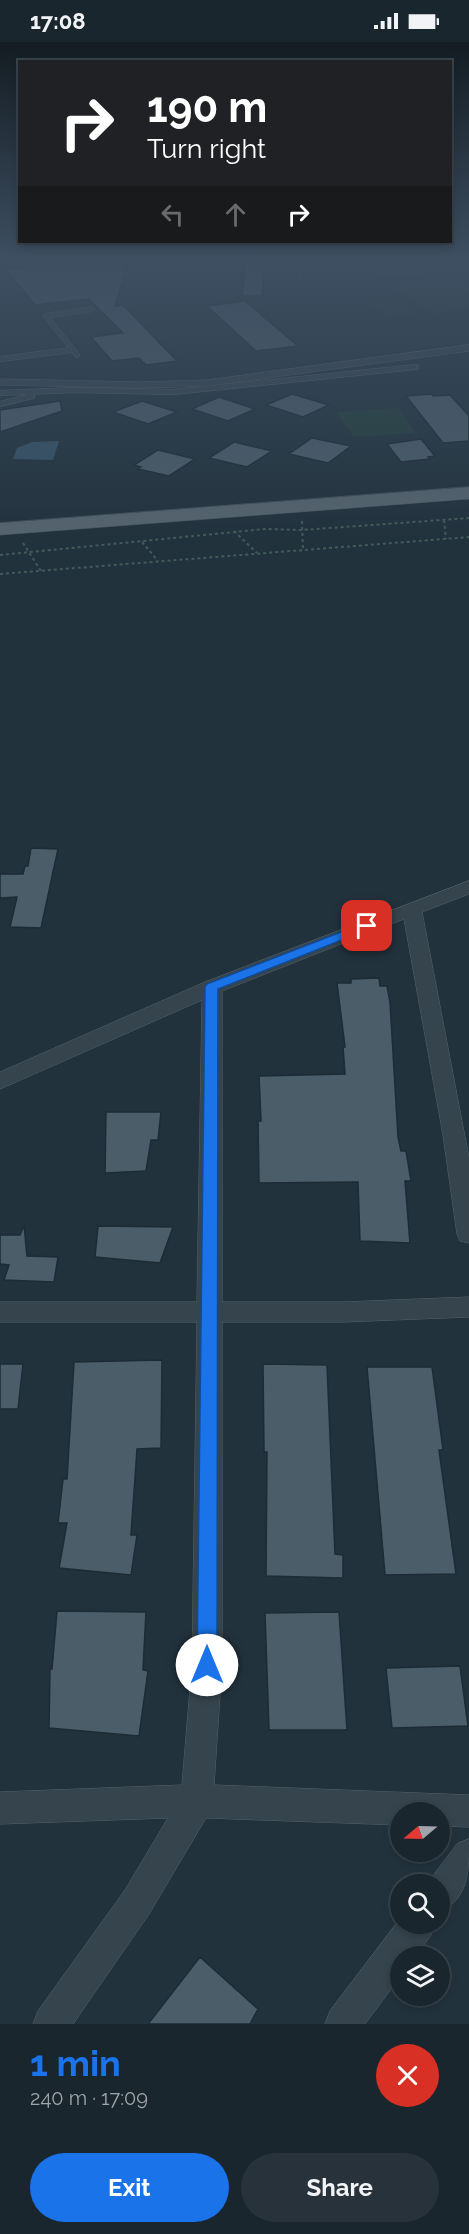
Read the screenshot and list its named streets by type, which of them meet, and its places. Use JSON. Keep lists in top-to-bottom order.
{
  "north": "left",
  "page": {
    "status": "17:08",
    "turn": ["190 m", "Turn right"],
    "heading": ["1 min", "240 m · 17:09"],
    "buttons": ["Exit", "Share"]
  }
}
